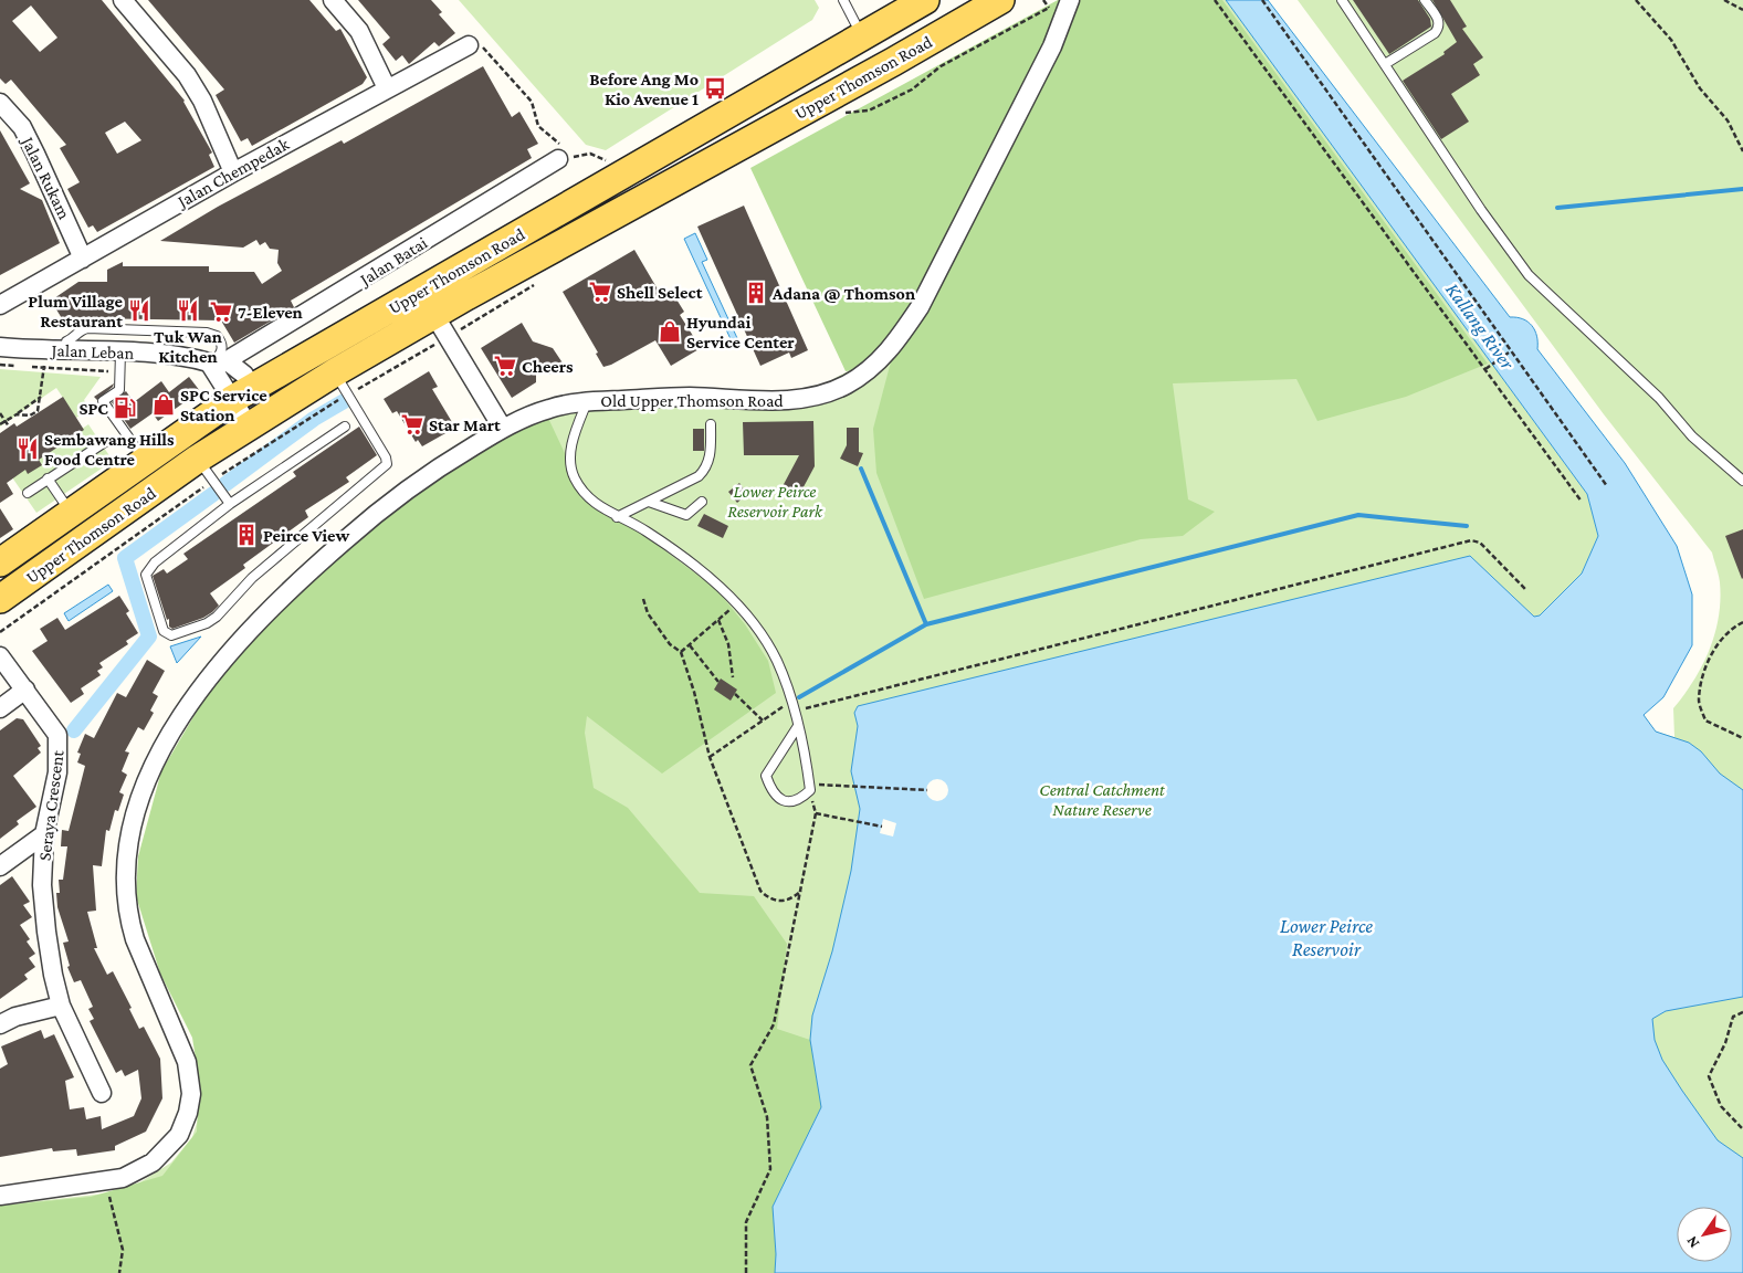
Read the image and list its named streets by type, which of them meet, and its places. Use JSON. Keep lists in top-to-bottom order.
{
  "streets": {
    "main road": ["Upper Thomson Road"],
    "street": [
      "Jalan Chempedak",
      "Jalan Rukam",
      "Jalan Batai",
      "Jalan Leban",
      "Old Upper Thomson Road",
      "Seraya Crescent"
    ]
  },
  "crossings": [
    ["Jalan Chempedak", "Jalan Rukam"],
    ["Jalan Batai", "Jalan Leban"]
  ],
  "water": ["Kallang River", "Lower Peirce Reservoir"],
  "parks": ["Lower Peirce Reservoir Park", "Central Catchment Nature Reserve"],
  "places": {
    "bus stop": ["Before Ang Mo Kio Avenue 1"],
    "supermarket": [
      "Shell Select",
      "7-Eleven",
      "Cheers",
      "Star Mart"
    ],
    "building": ["Adana @ Thomson", "Peirce View"],
    "restaurant": ["Plum Village Restaurant", "Tuk Wan Kitchen", "Sembawang Hills Food Centre"],
    "shop": ["Hyundai Service Center", "SPC Service Station"],
    "fuel station": ["SPC"]
  },
  "north": "bottom left"
}
